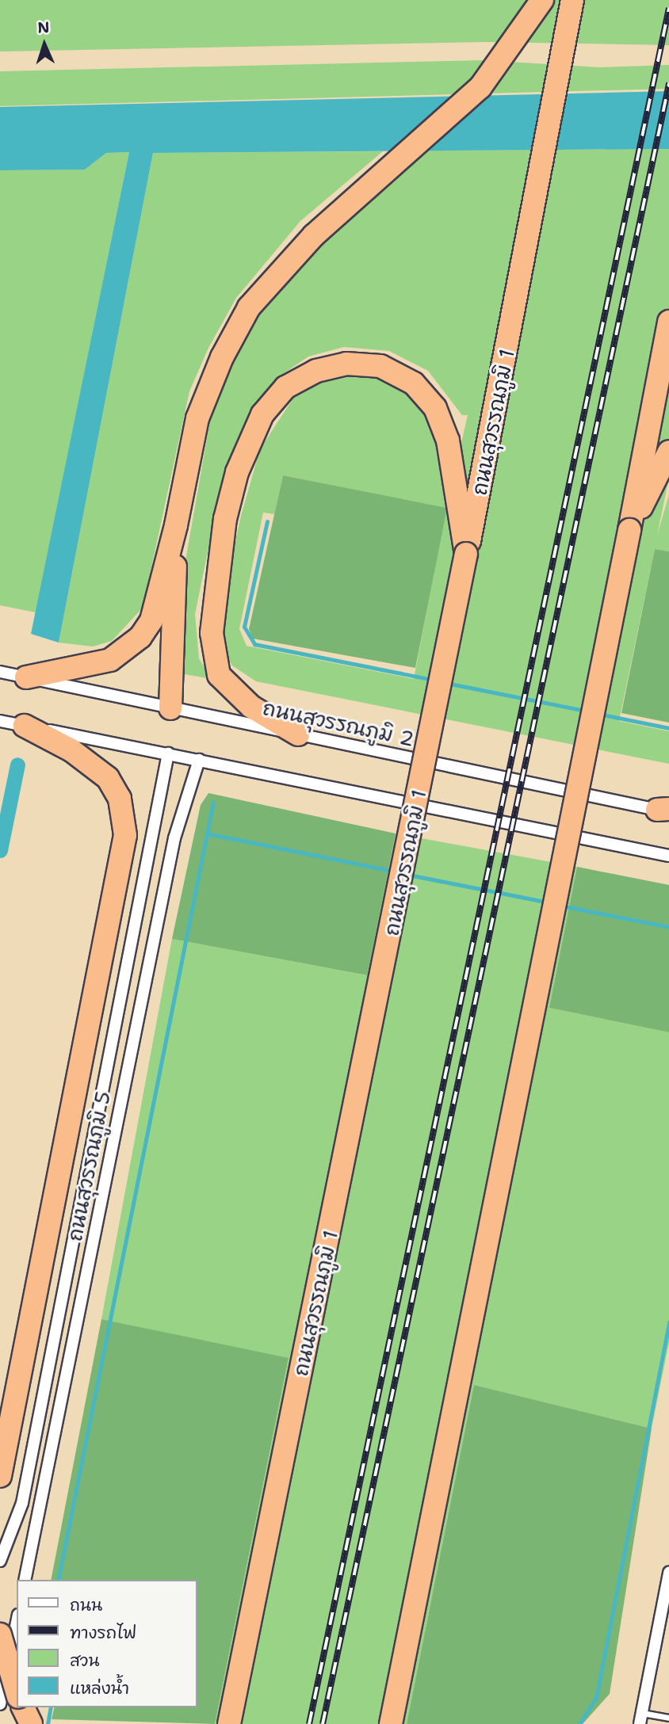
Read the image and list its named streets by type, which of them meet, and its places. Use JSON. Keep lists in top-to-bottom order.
{
  "streets": {
    "highway": ["ถนนสุวรรณภูมิ 1"],
    "street": ["ถนนสุวรรณภูมิ 2", "ถนนสุวรรณภูมิ 5"]
  },
  "legend": [
    "ถนน",
    "ทางรถไฟ",
    "สวน",
    "แหล่งน้ำ"
  ],
  "north": "top"
}
